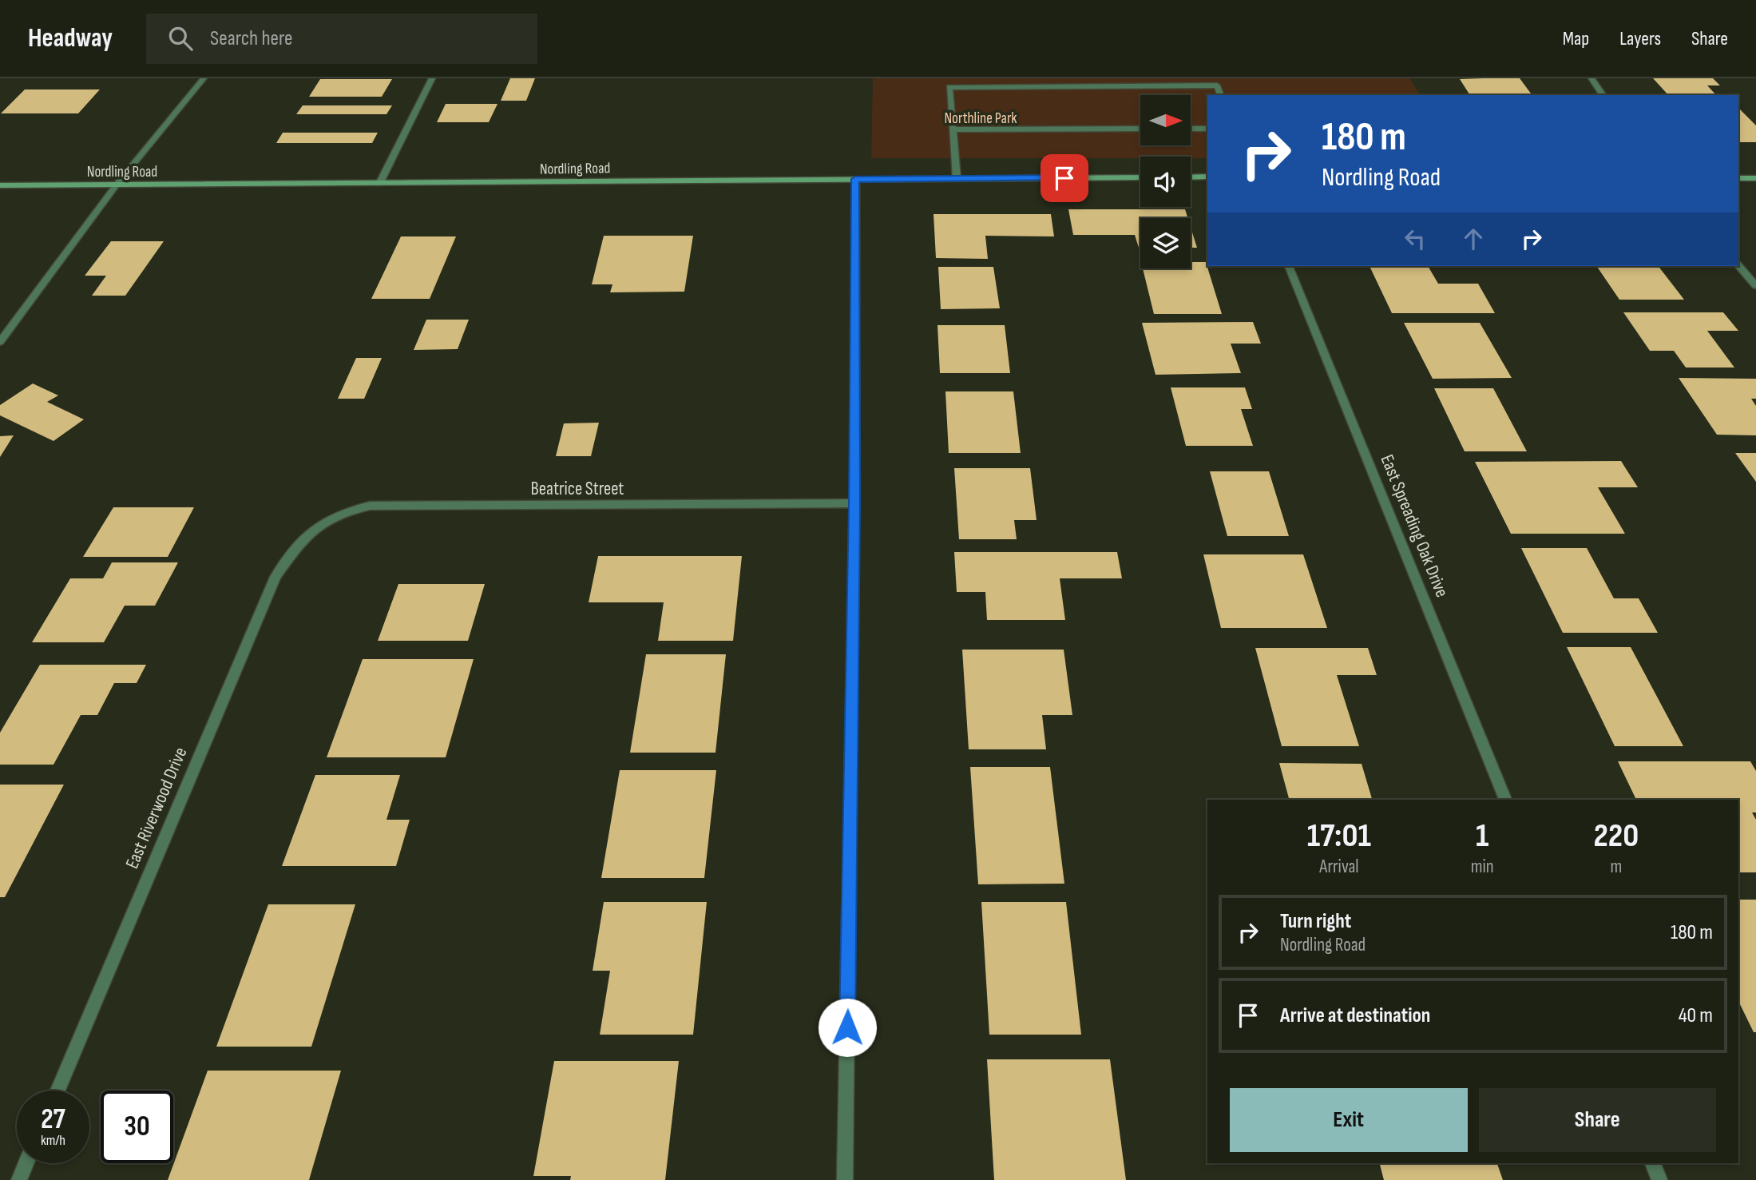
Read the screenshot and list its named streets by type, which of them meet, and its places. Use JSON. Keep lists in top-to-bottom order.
{
  "streets": {
    "street": [
      "Nordling Road",
      "Beatrice Street",
      "East Spreading Oak Drive",
      "East Riverwood Drive"
    ]
  },
  "crossings": [
    ["Beatrice Street", "East Riverwood Drive"]
  ],
  "parks": ["Northline Park"],
  "north": "right",
  "page": {
    "header": "Headway",
    "search": "Search here",
    "nav": ["Map", "Layers", "Share"],
    "turn": ["180 m", "Nordling Road"],
    "eta": [
      "17:01",
      "Arrival",
      "1",
      "min",
      "220",
      "m"
    ],
    "list": [
      {
        "name": "Turn right",
        "note": "Nordling Road",
        "value": "180 m"
      },
      {
        "name": "Arrive at destination",
        "value": "40 m"
      }
    ],
    "buttons": ["Exit", "Share"],
    "speed": "27 km/h",
    "limit": "30"
  }
}
